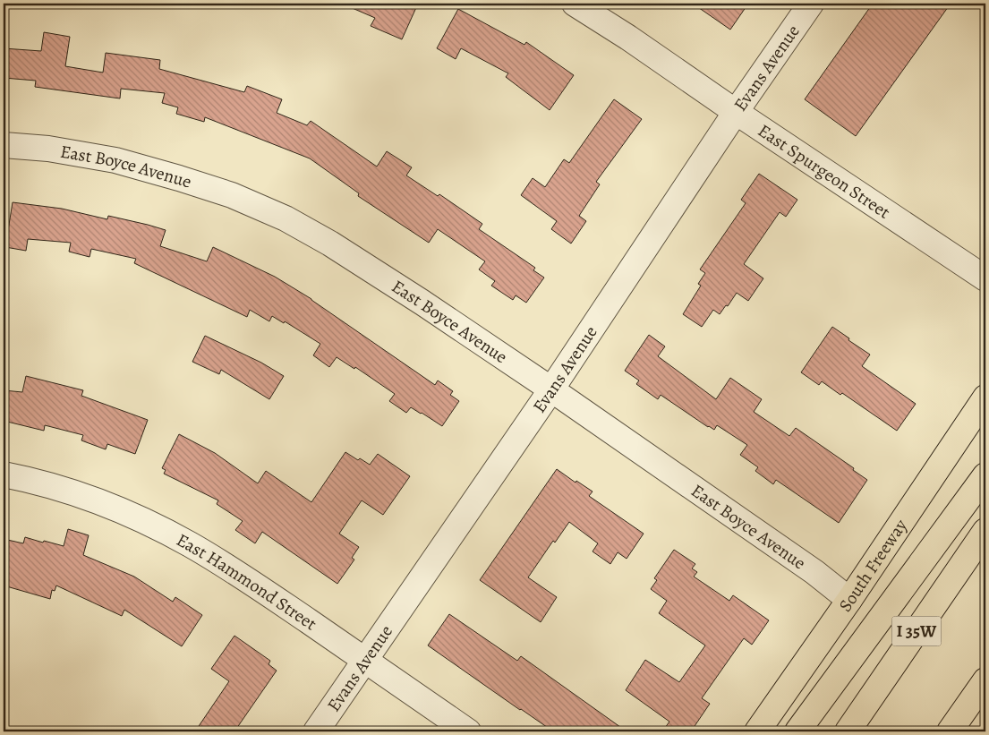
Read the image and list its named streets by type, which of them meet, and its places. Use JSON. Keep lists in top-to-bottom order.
{
  "streets": {
    "main road": ["South Freeway", "I 35W"],
    "street": [
      "Evans Avenue",
      "East Boyce Avenue",
      "East Spurgeon Street",
      "East Hammond Street"
    ]
  },
  "crossings": [
    ["Evans Avenue", "East Boyce Avenue"],
    ["Evans Avenue", "East Spurgeon Street"],
    ["Evans Avenue", "East Hammond Street"],
    ["East Boyce Avenue", "South Freeway"]
  ]
}
